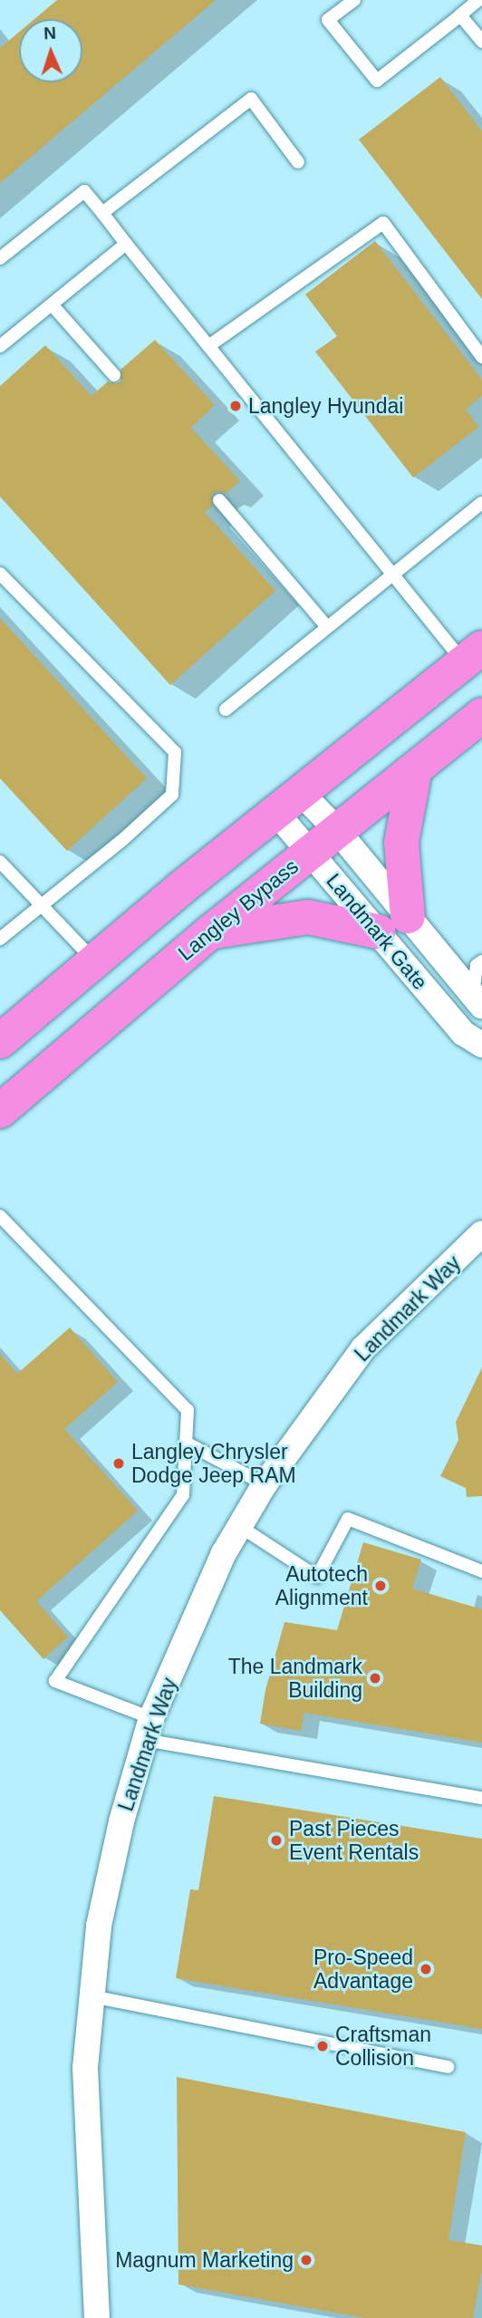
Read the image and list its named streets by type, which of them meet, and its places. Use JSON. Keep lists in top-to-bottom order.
{
  "streets": {
    "highway": ["Langley Bypass"],
    "street": ["Landmark Gate", "Landmark Way"]
  },
  "crossings": [
    ["Langley Bypass", "Landmark Gate"]
  ],
  "places": [
    "Langley Hyundai",
    "Langley Chrysler Dodge Jeep RAM",
    "Autotech Alignment",
    "The Landmark Building",
    "Past Pieces Event Rentals",
    "Pro-Speed Advantage",
    "Craftsman Collision",
    "Magnum Marketing"
  ],
  "north": "top"
}
